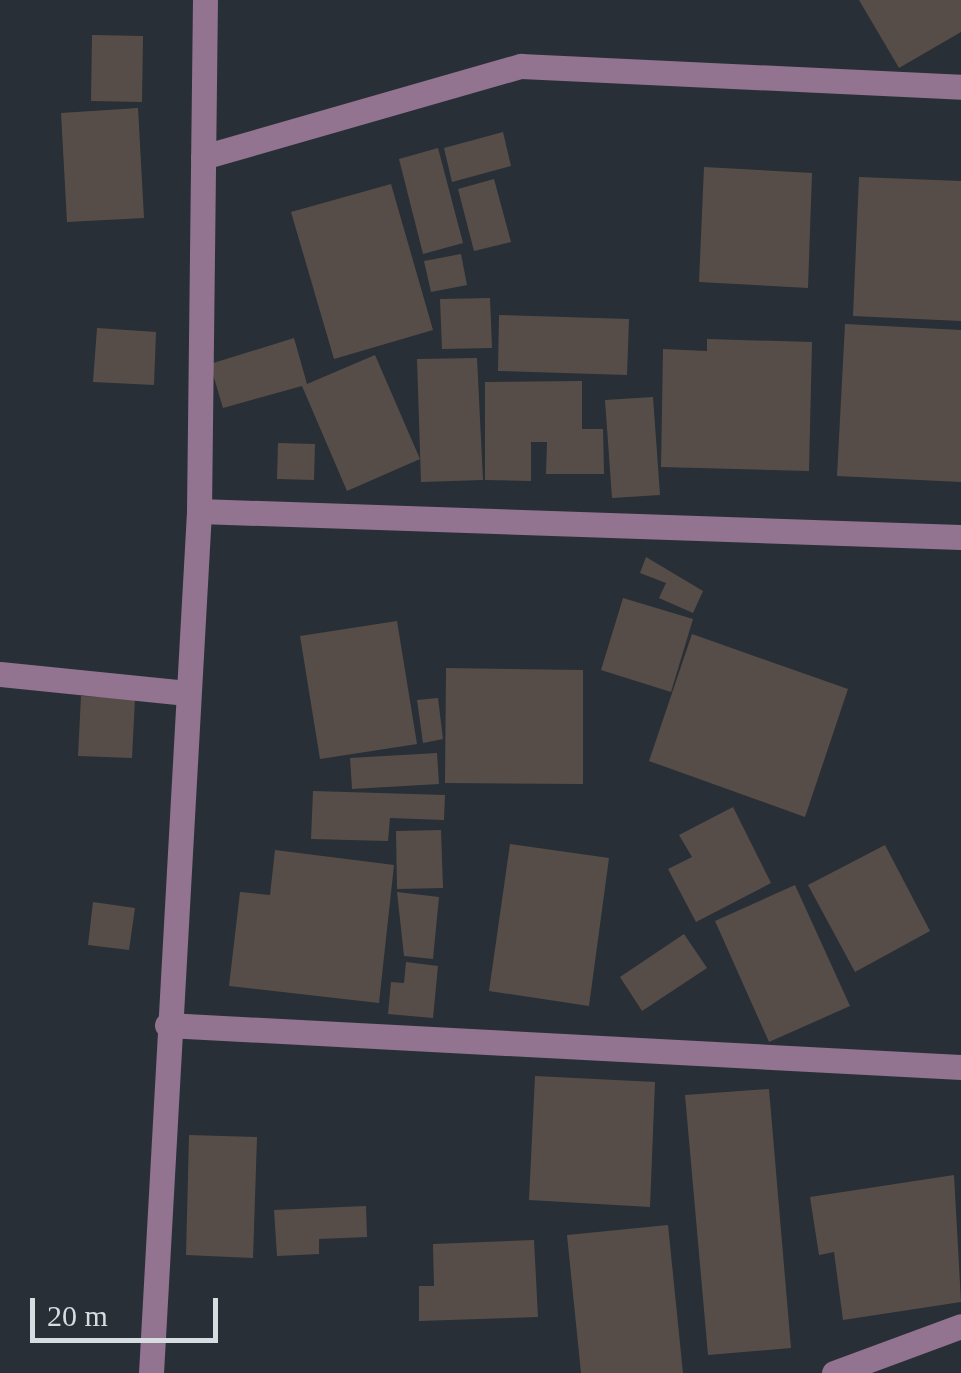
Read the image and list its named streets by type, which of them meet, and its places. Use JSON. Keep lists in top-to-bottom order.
{
  "scale_bar": "20 m"
}
